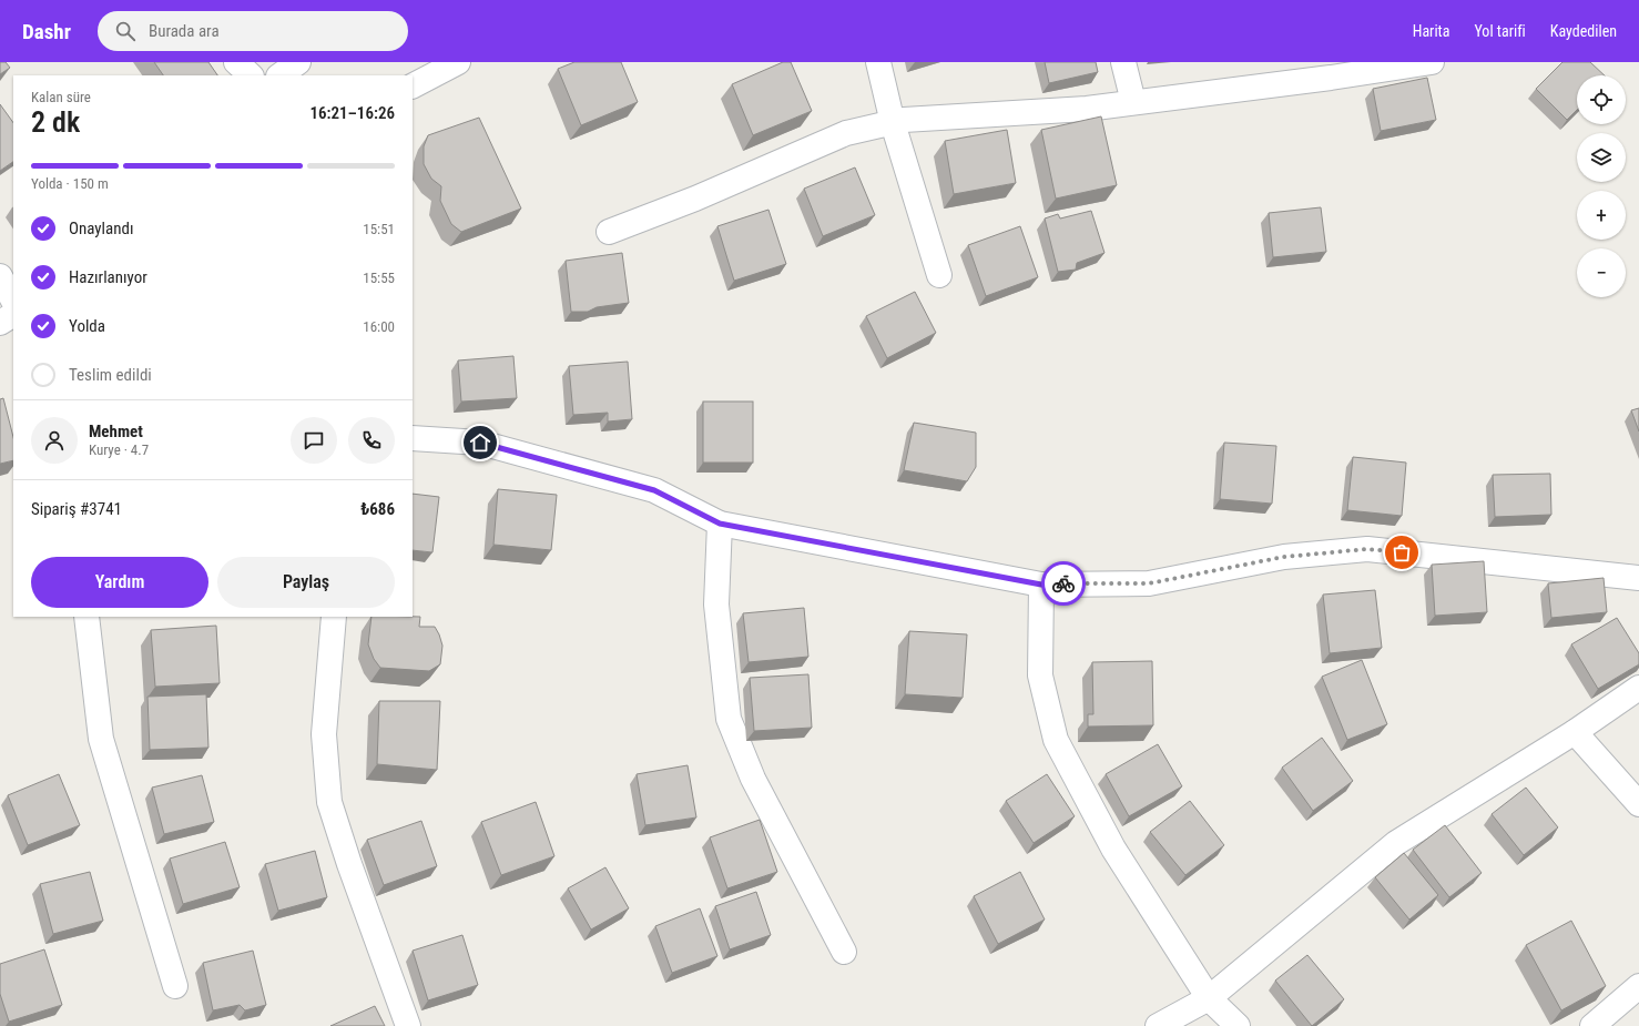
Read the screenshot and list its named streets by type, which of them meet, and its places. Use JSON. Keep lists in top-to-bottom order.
{
  "page": {
    "header": "Dashr",
    "search": "Burada ara",
    "nav": ["Harita", "Yol tarifi", "Kaydedilen"],
    "map_buttons": ["+", "−"],
    "heading": ["2 dk", "Kalan süre", "16:21–16:26"],
    "panel": [
      "Mehmet",
      "Kurye · 4.7",
      "Sipariş #3741",
      "₺686"
    ],
    "bar": "Yolda · 150 m",
    "list": [
      ["Onaylandı", "15:51"],
      ["Hazırlanıyor", "15:55"],
      ["Yolda", "16:00"],
      "Teslim edildi"
    ],
    "buttons": ["Yardım", "Paylaş"]
  }
}
